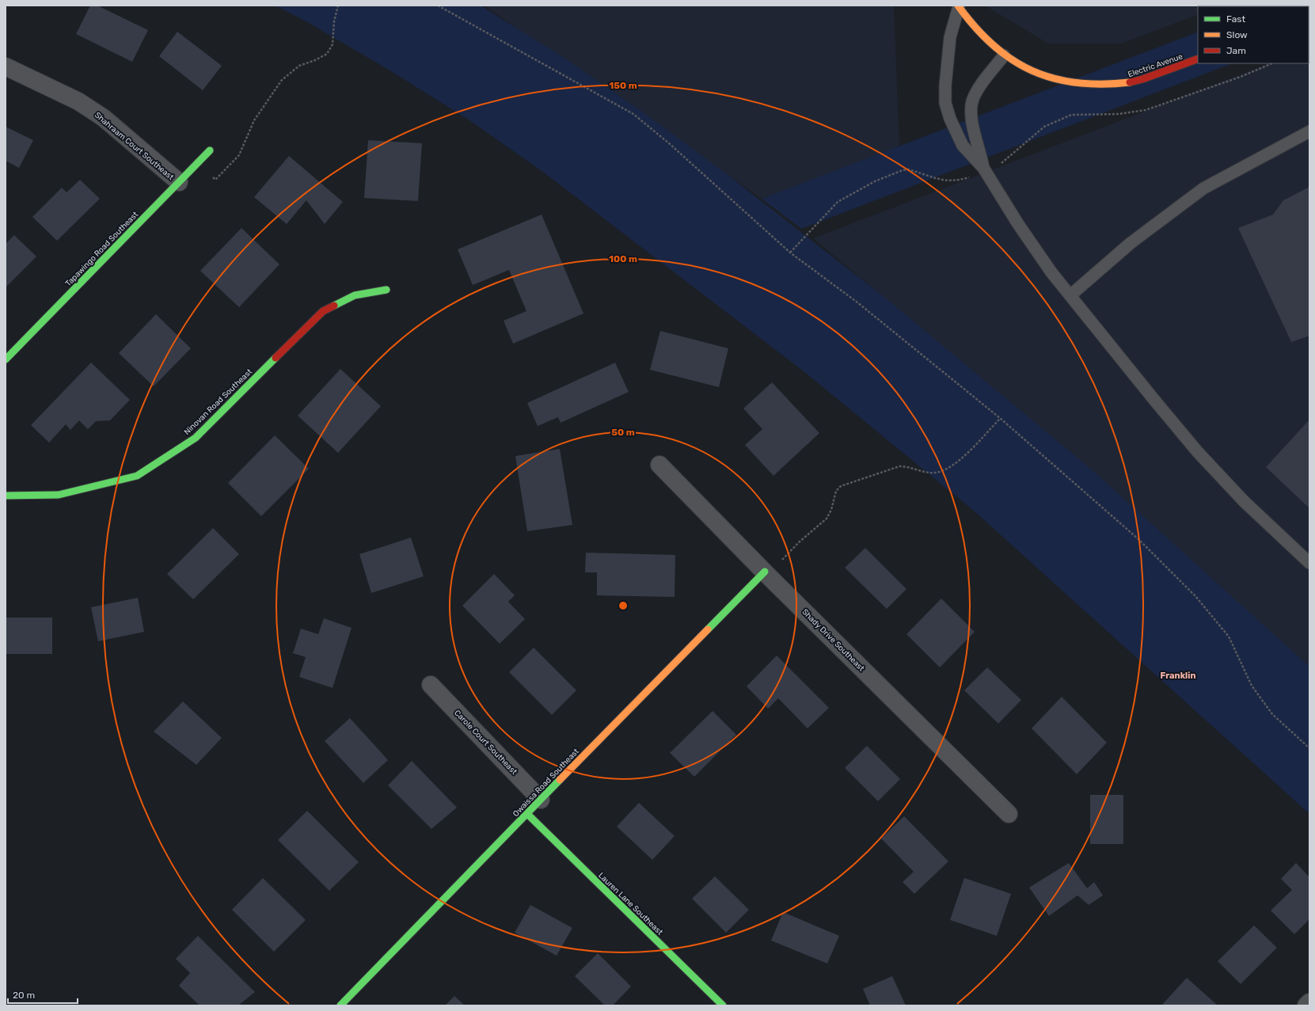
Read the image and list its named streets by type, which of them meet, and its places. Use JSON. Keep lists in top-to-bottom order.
{
  "streets": {
    "street": [
      "Electric Avenue",
      "Shahraam Court Southeast",
      "Tapawingo Road Southeast",
      "Ninovan Road Southeast",
      "Shady Drive Southeast",
      "Carole Court Southeast",
      "Owaissa Road Southeast",
      "Lauren Lane Southeast"
    ]
  },
  "crossings": [
    ["Shahraam Court Southeast", "Tapawingo Road Southeast"],
    ["Shady Drive Southeast", "Owaissa Road Southeast"],
    ["Carole Court Southeast", "Owaissa Road Southeast"],
    ["Owaissa Road Southeast", "Lauren Lane Southeast"]
  ],
  "districts": ["Franklin"],
  "legend": ["Fast", "Slow", "Jam"],
  "scale_bar": "20 m",
  "rings": ["150 m", "100 m", "50 m"]
}
